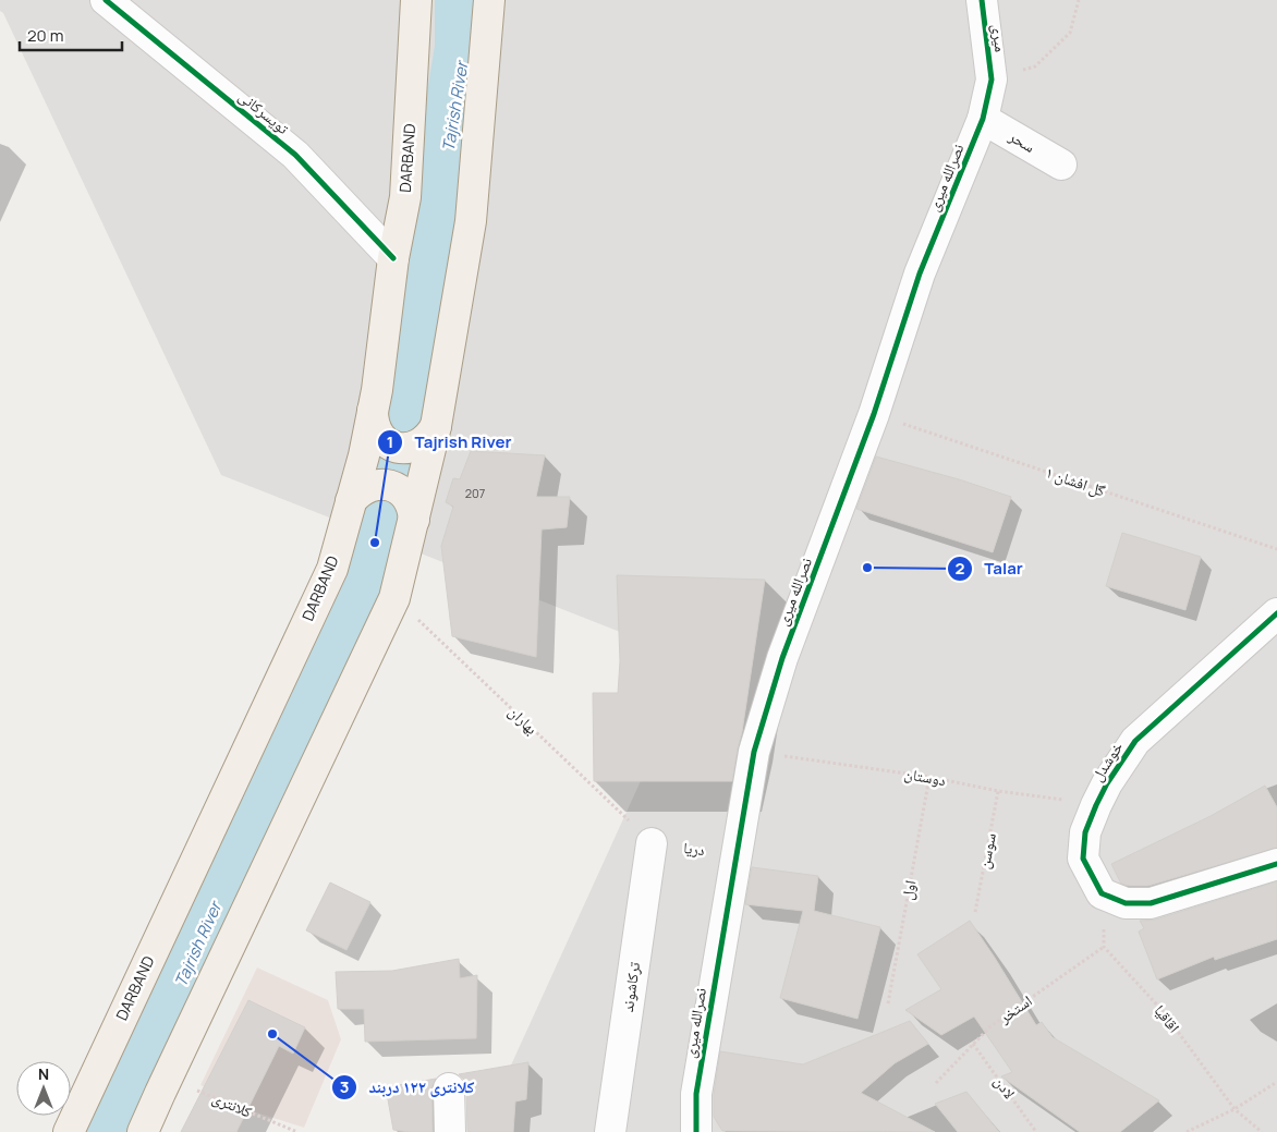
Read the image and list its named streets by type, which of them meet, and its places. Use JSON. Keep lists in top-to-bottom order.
{
  "streets": {
    "main road": ["DARBAND"],
    "street": [
      "میری",
      "تویسرکانی",
      "سحر",
      "نصرالله میری",
      "خوشدل",
      "ترکاشوند"
    ],
    "path": [
      "گل افشان ۱",
      "بهاران",
      "دوستان",
      "دریا",
      "سوسن",
      "اول",
      "استخر",
      "اقاقیا",
      "لادن",
      "کلانتری"
    ]
  },
  "crossings": [
    ["میری", "نصرالله میری"],
    ["تویسرکانی", "DARBAND"],
    ["سحر", "نصرالله میری"],
    ["نصرالله میری", "گل افشان ۱"],
    ["نصرالله میری", "دوستان"],
    ["نصرالله میری", "دریا"],
    ["بهاران", "دریا"],
    ["بهاران", "ترکاشوند"],
    ["خوشدل", "دوستان"],
    ["دوستان", "سوسن"],
    ["دوستان", "اول"],
    ["دریا", "ترکاشوند"],
    ["استخر", "اقاقیا"],
    ["استخر", "لادن"]
  ],
  "water": ["Tajrish River"],
  "places": ["Tajrish River", "Talar", "کلانتری ۱۲۲ دربند"],
  "house_numbers": ["207"],
  "scale_bar": "20 m",
  "north": "top"
}
